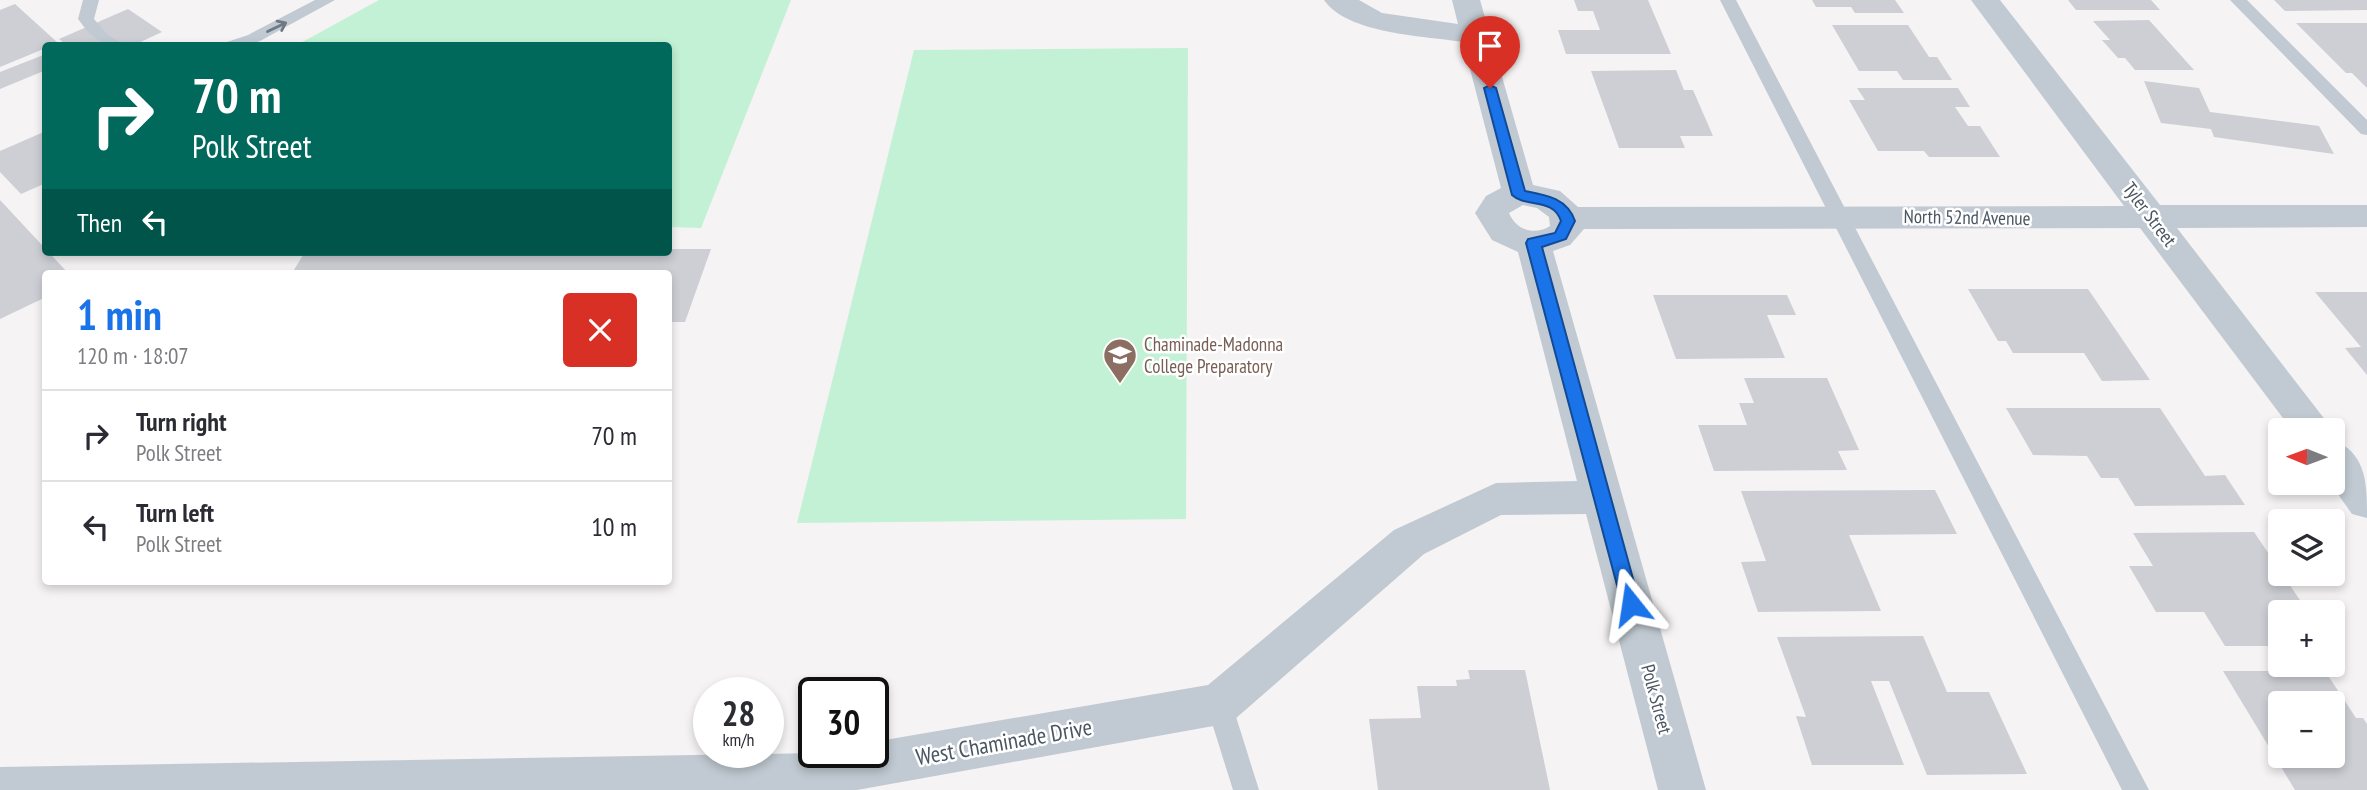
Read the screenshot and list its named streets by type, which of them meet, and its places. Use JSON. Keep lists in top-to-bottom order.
{
  "streets": {
    "street": [
      "Tyler Street",
      "North 52nd Avenue",
      "Polk Street",
      "West Chaminade Drive"
    ]
  },
  "crossings": [
    ["Tyler Street", "North 52nd Avenue"],
    ["North 52nd Avenue", "Polk Street"]
  ],
  "places": {
    "school or university": ["Chaminade-Madonna College Preparatory"]
  },
  "north": "left",
  "page": {
    "turn": ["70 m", "Polk Street"],
    "then": "Then",
    "heading": ["1 min", "120 m · 18:07"],
    "list": [
      {
        "name": "Turn right",
        "note": "Polk Street",
        "value": "70 m"
      },
      {
        "name": "Turn left",
        "note": "Polk Street",
        "value": "10 m"
      }
    ],
    "map_buttons": ["+", "−"],
    "speed": "28 km/h",
    "limit": "30"
  }
}
